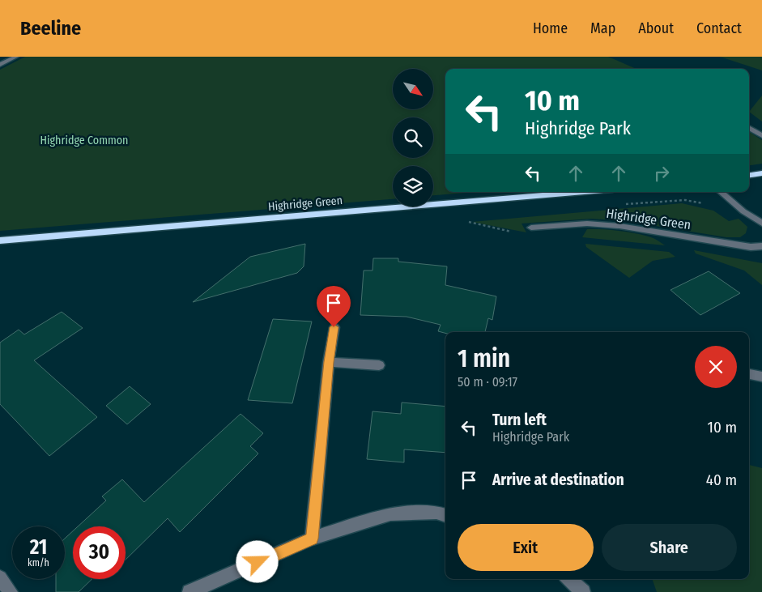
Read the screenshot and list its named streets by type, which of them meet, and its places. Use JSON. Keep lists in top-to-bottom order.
{
  "streets": {
    "highway": ["Highridge Green"]
  },
  "parks": ["Highridge Common"],
  "north": "bottom right",
  "page": {
    "header": "Beeline",
    "nav": [
      "Home",
      "Map",
      "About",
      "Contact"
    ],
    "turn": ["10 m", "Highridge Park"],
    "heading": ["1 min", "50 m · 09:17"],
    "list": [
      {
        "name": "Turn left",
        "note": "Highridge Park",
        "value": "10 m"
      },
      {
        "name": "Arrive at destination",
        "value": "40 m"
      }
    ],
    "buttons": ["Exit", "Share"],
    "speed": "21 km/h",
    "limit": "30"
  }
}
